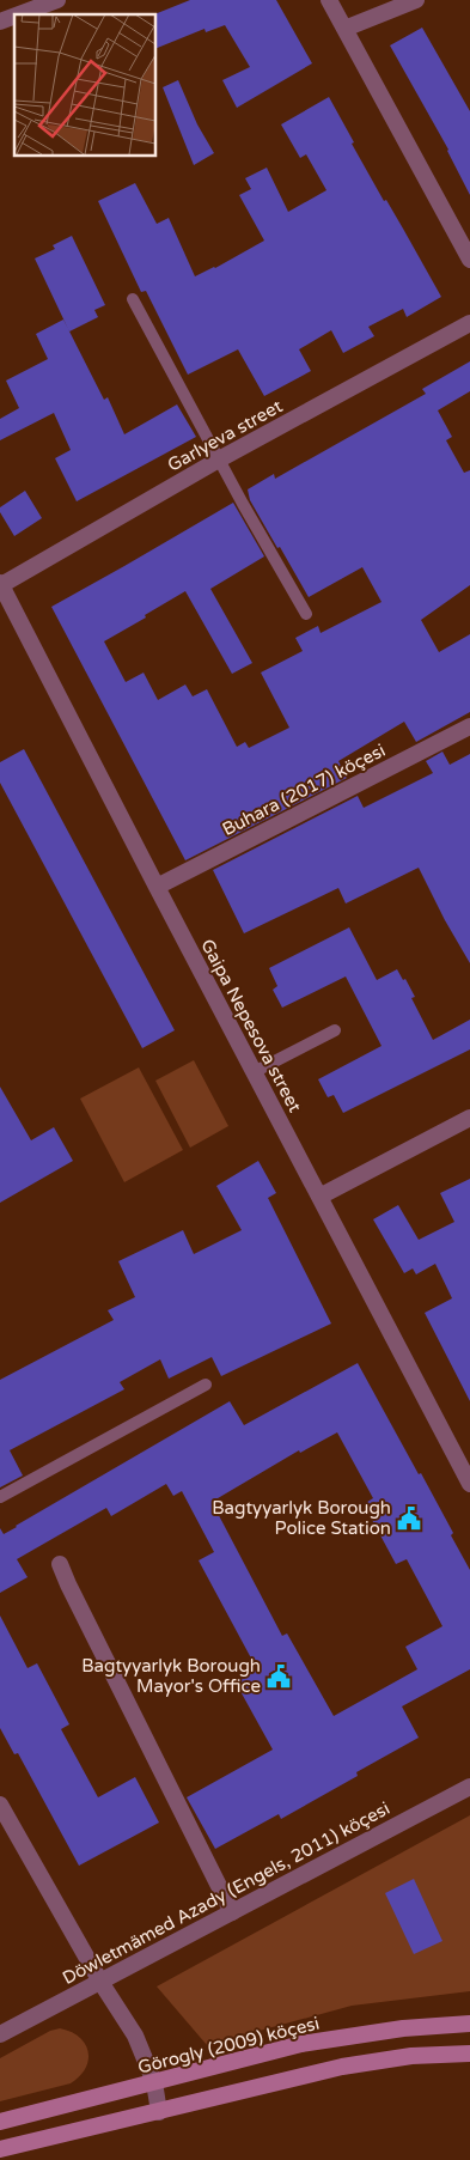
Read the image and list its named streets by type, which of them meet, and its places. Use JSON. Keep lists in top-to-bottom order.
{
  "streets": {
    "main road": ["Görogly (2009) köçesi"],
    "street": [
      "Garlyeva street",
      "Buhara (2017) köçesi",
      "Gaipa Nepesova street",
      "Döwletmämed Azady (Engels, 2011) köçesi"
    ]
  },
  "crossings": [
    ["Garlyeva street", "Gaipa Nepesova street"],
    ["Buhara (2017) köçesi", "Gaipa Nepesova street"]
  ],
  "places": {
    "public building": ["Bagtyyarlyk Borough Police Station", "Bagtyyarlyk Borough Mayor's Office"]
  }
}
